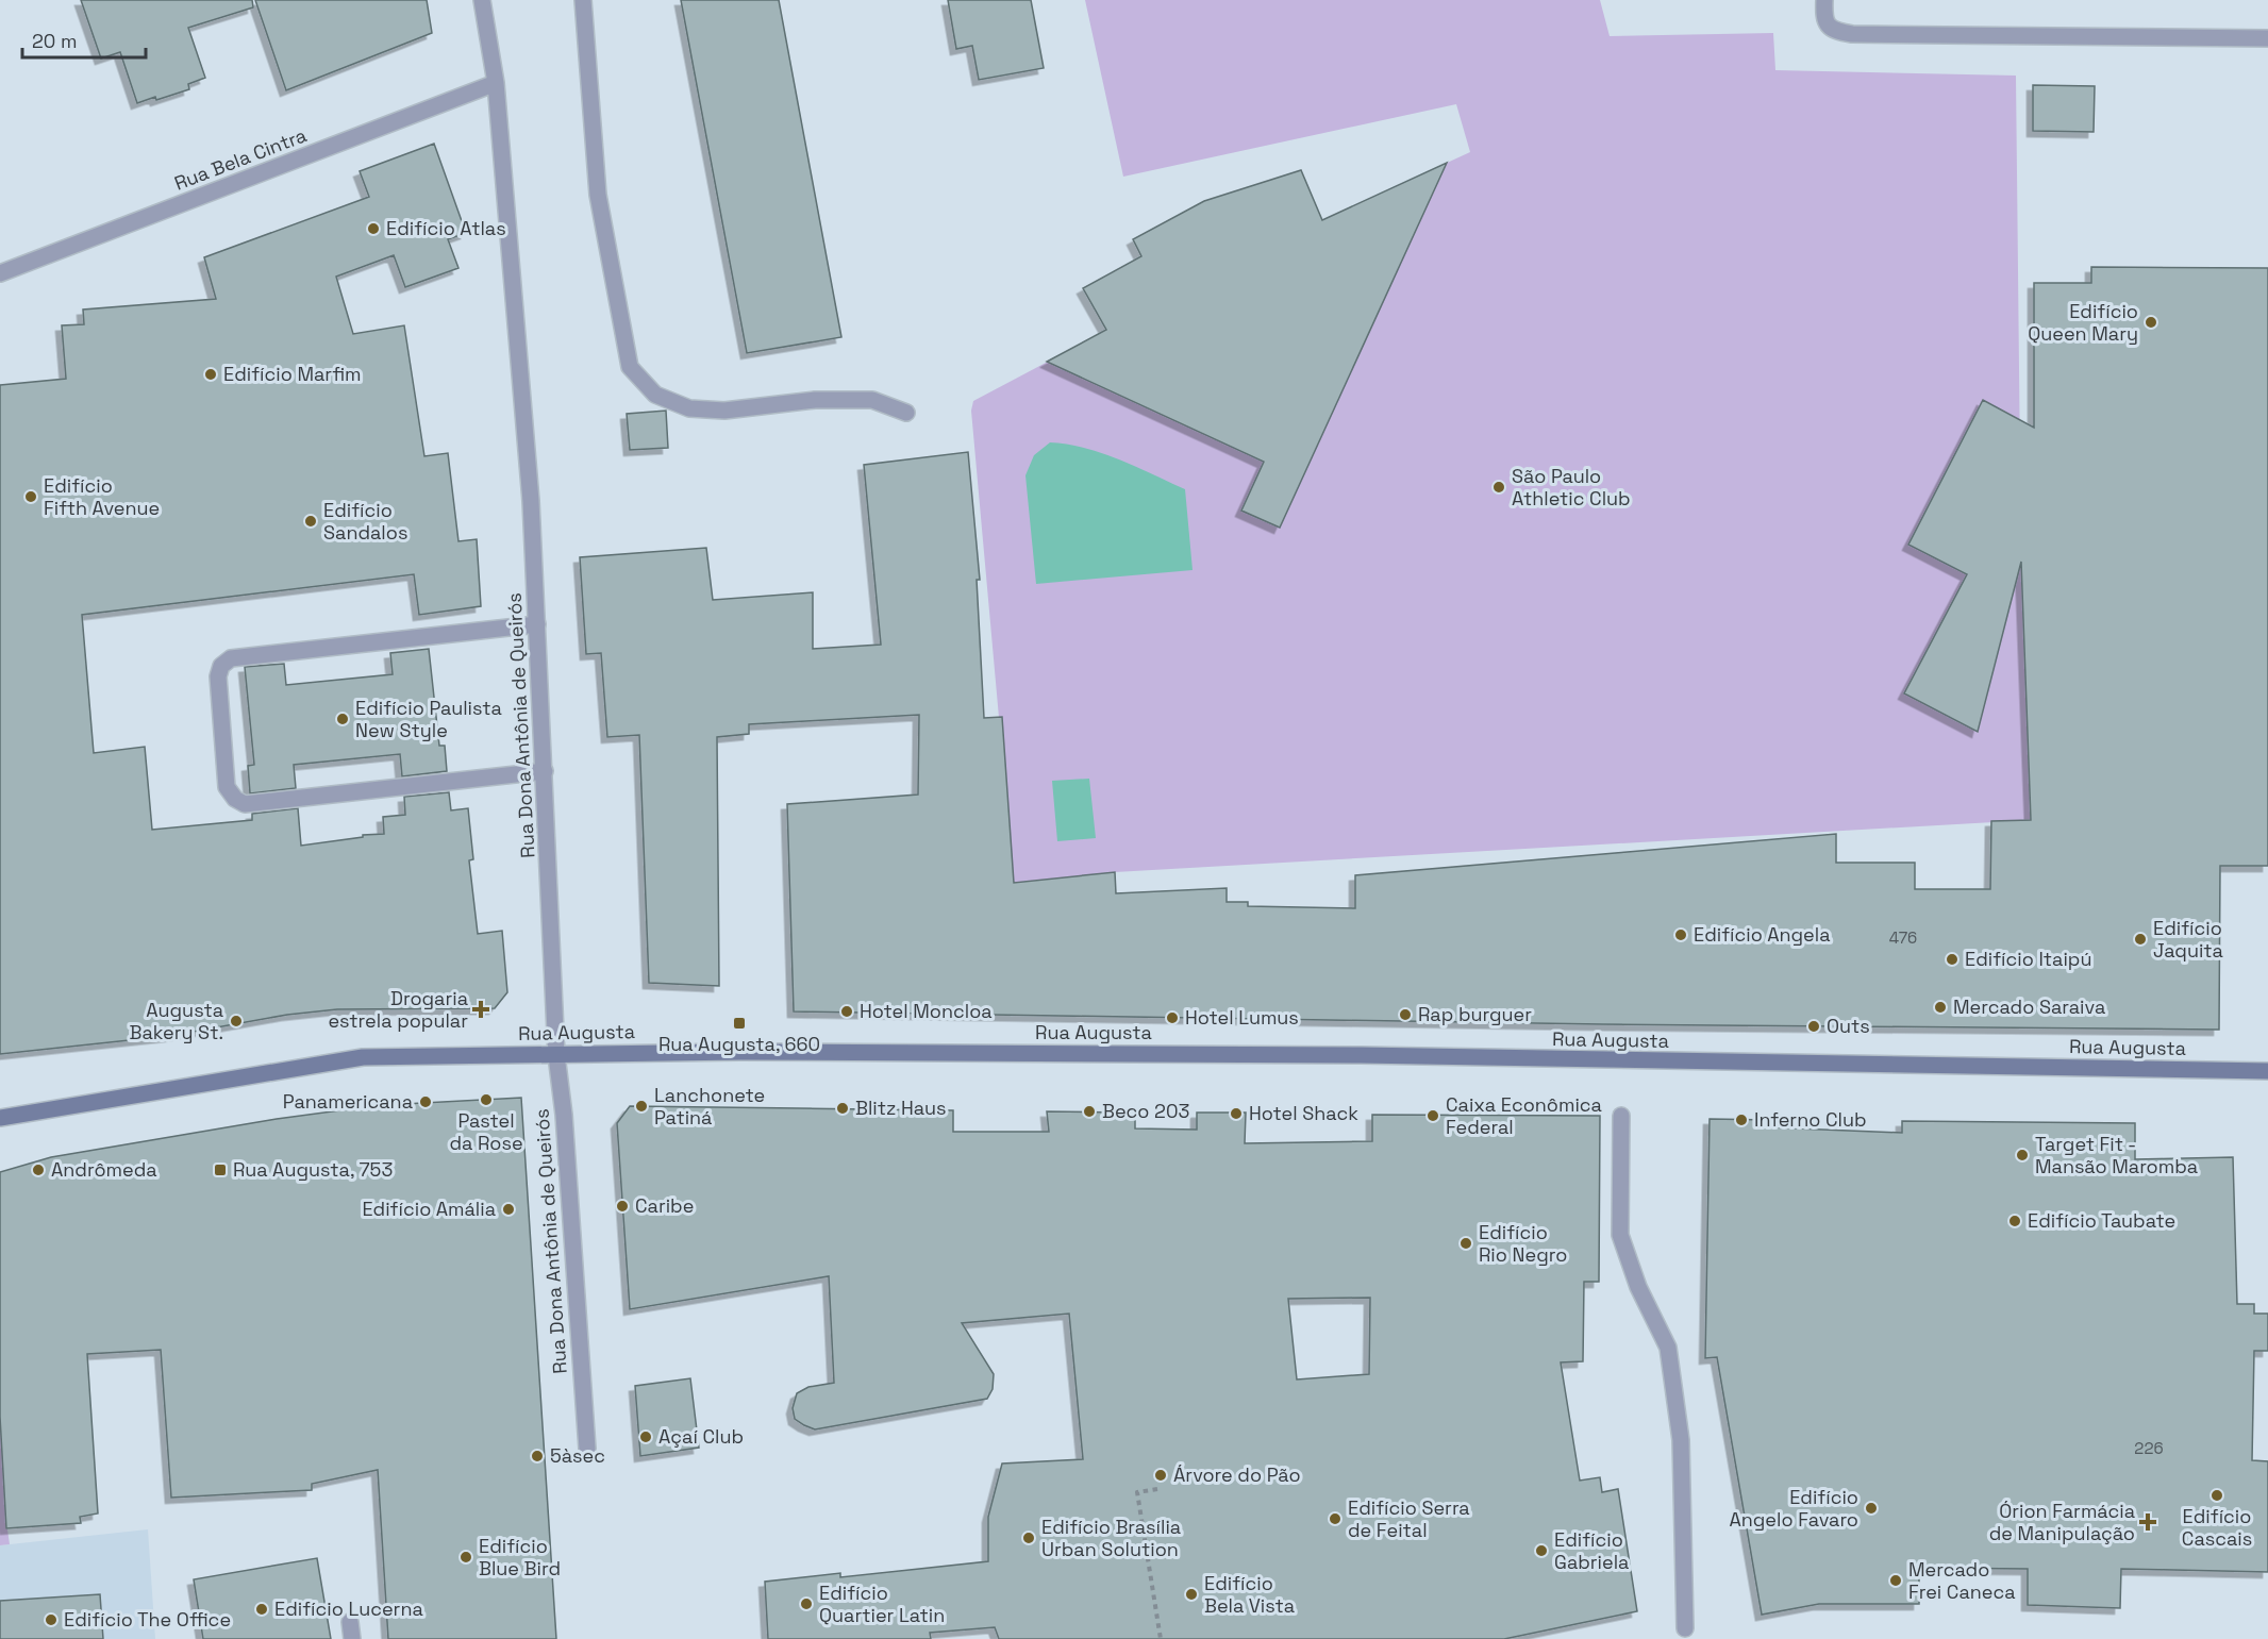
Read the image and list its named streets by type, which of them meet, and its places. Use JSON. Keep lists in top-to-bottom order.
{
  "streets": {
    "main road": ["Rua Augusta"],
    "street": ["Rua Bela Cintra", "Rua Dona Antônia de Queirós"]
  },
  "crossings": [
    ["Rua Bela Cintra", "Rua Dona Antônia de Queirós"],
    ["Rua Dona Antônia de Queirós", "Rua Augusta"]
  ],
  "places": {
    "other": [
      "Edifício Atlas",
      "Edifício Queen Mary",
      "Edifício Marfim",
      "São Paulo Athletic Club",
      "Edifício Fifth Avenue",
      "Edifício Sandalos",
      "Edifício Paulista New Style",
      "Edifício Angela",
      "Edifício Jaquita",
      "Edifício Itaipú",
      "Mercado Saraiva",
      "Hotel Moncloa",
      "Rap burguer",
      "Hotel Lumus",
      "Augusta Bakery St.",
      "Outs",
      "Pastel da Rose",
      "Panamericana",
      "Lanchonete Patiná",
      "Blitz Haus",
      "Beco 203",
      "Hotel Shack",
      "Caixa Econômica Federal",
      "Inferno Club",
      "Target Fit - Mansão Maromba",
      "Andrômeda",
      "Caribe",
      "Edifício Amália",
      "Edifício Taubate",
      "Edifício Rio Negro",
      "Açaí Club",
      "5àsec",
      "Árvore do Pão",
      "Edifício Cascais",
      "Edifício Angelo Favaro",
      "Edifício Serra de Feital",
      "Edifício Brasília Urban Solution",
      "Edifício Gabriela",
      "Edifício Blue Bird",
      "Mercado Frei Caneca",
      "Edifício Bela Vista",
      "Edifício Quartier Latin",
      "Edifício Lucerna",
      "Edifício The Office"
    ],
    "health": ["Drogaria estrela popular", "Órion Farmácia de Manipulação"],
    "transit": ["Rua Augusta, 660", "Rua Augusta, 753"]
  },
  "house_numbers": ["476", "226"],
  "scale_bar": "20 m"
}
